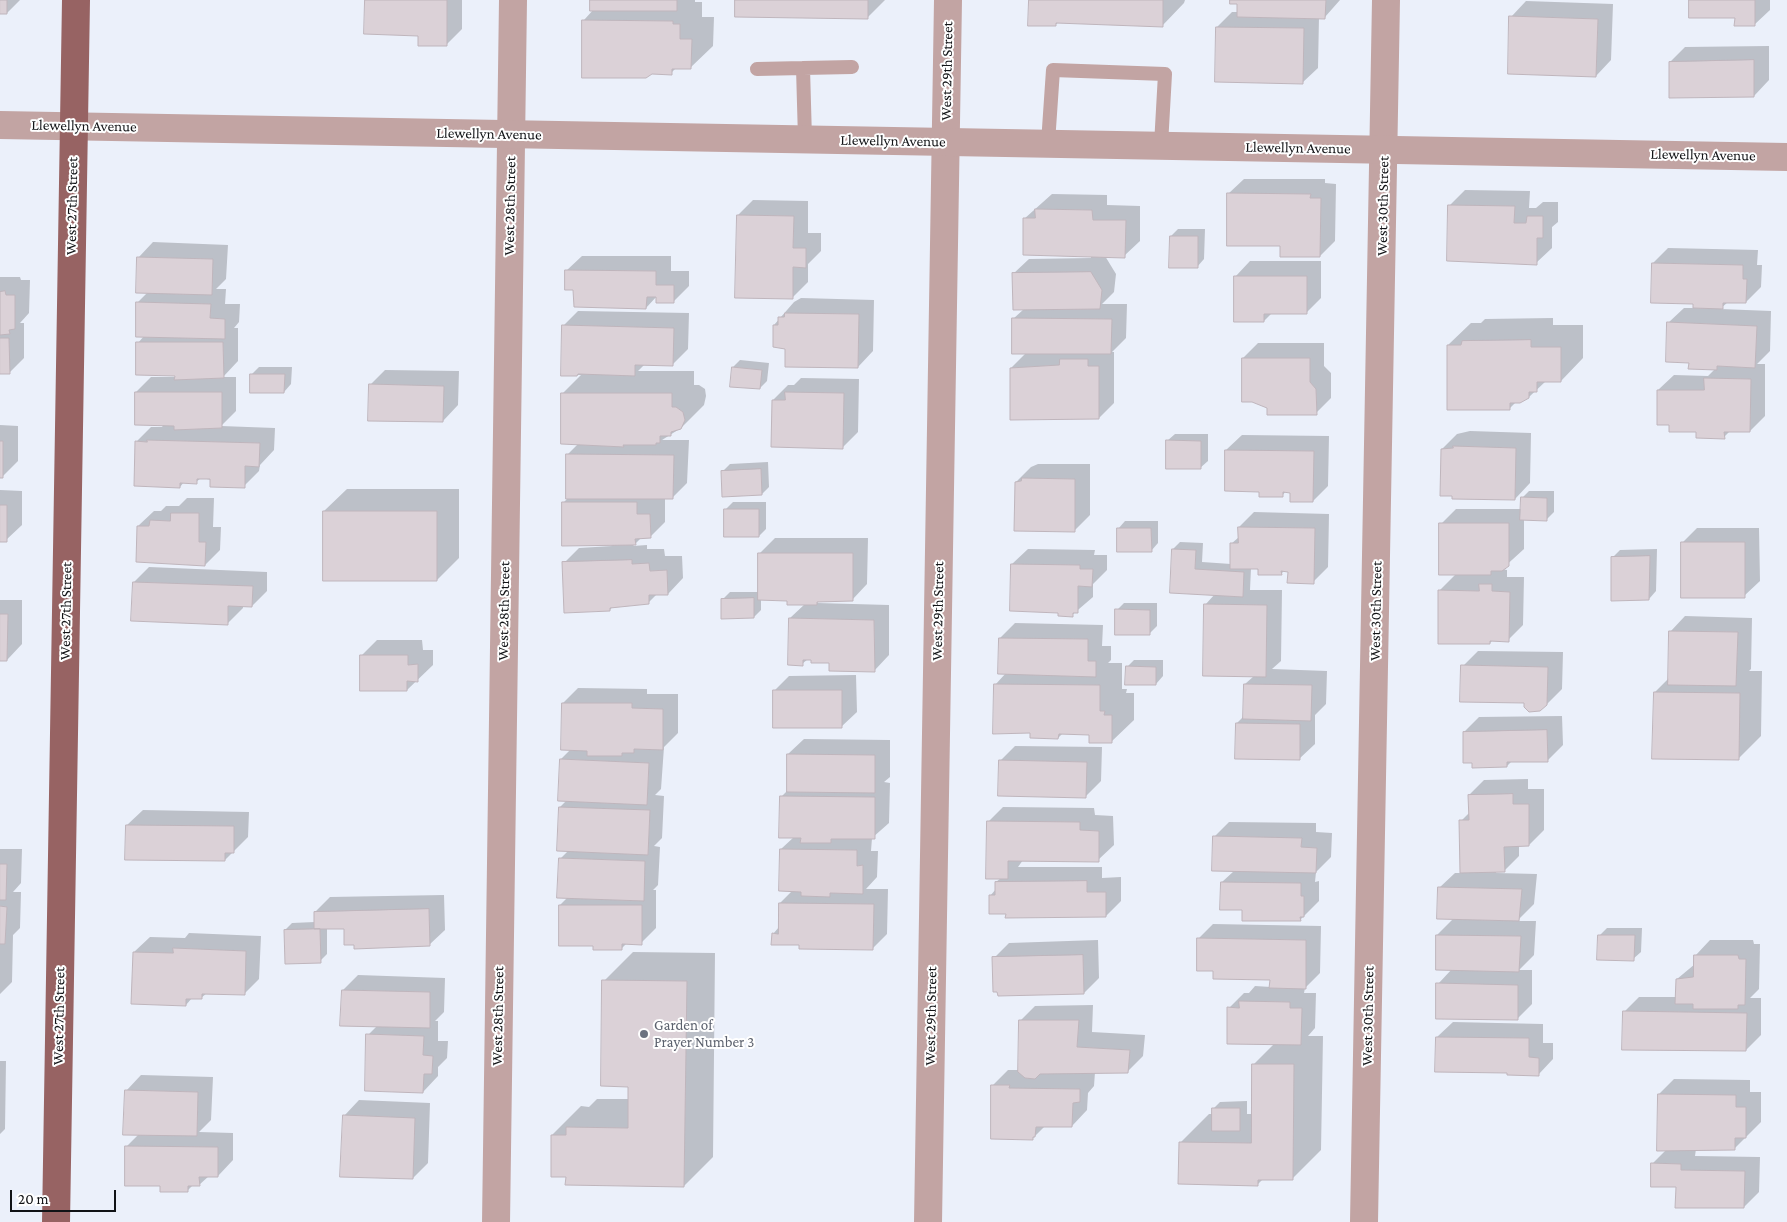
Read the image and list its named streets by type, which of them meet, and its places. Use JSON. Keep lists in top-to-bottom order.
{
  "streets": {
    "main road": ["West 27th Street"],
    "street": [
      "West 29th Street",
      "Llewellyn Avenue",
      "West 28th Street",
      "West 30th Street"
    ]
  },
  "crossings": [
    ["West 29th Street", "Llewellyn Avenue"],
    ["Llewellyn Avenue", "West 27th Street"],
    ["Llewellyn Avenue", "West 28th Street"],
    ["Llewellyn Avenue", "West 30th Street"]
  ],
  "places": ["Garden of Prayer Number 3"],
  "scale_bar": "20 m"
}
